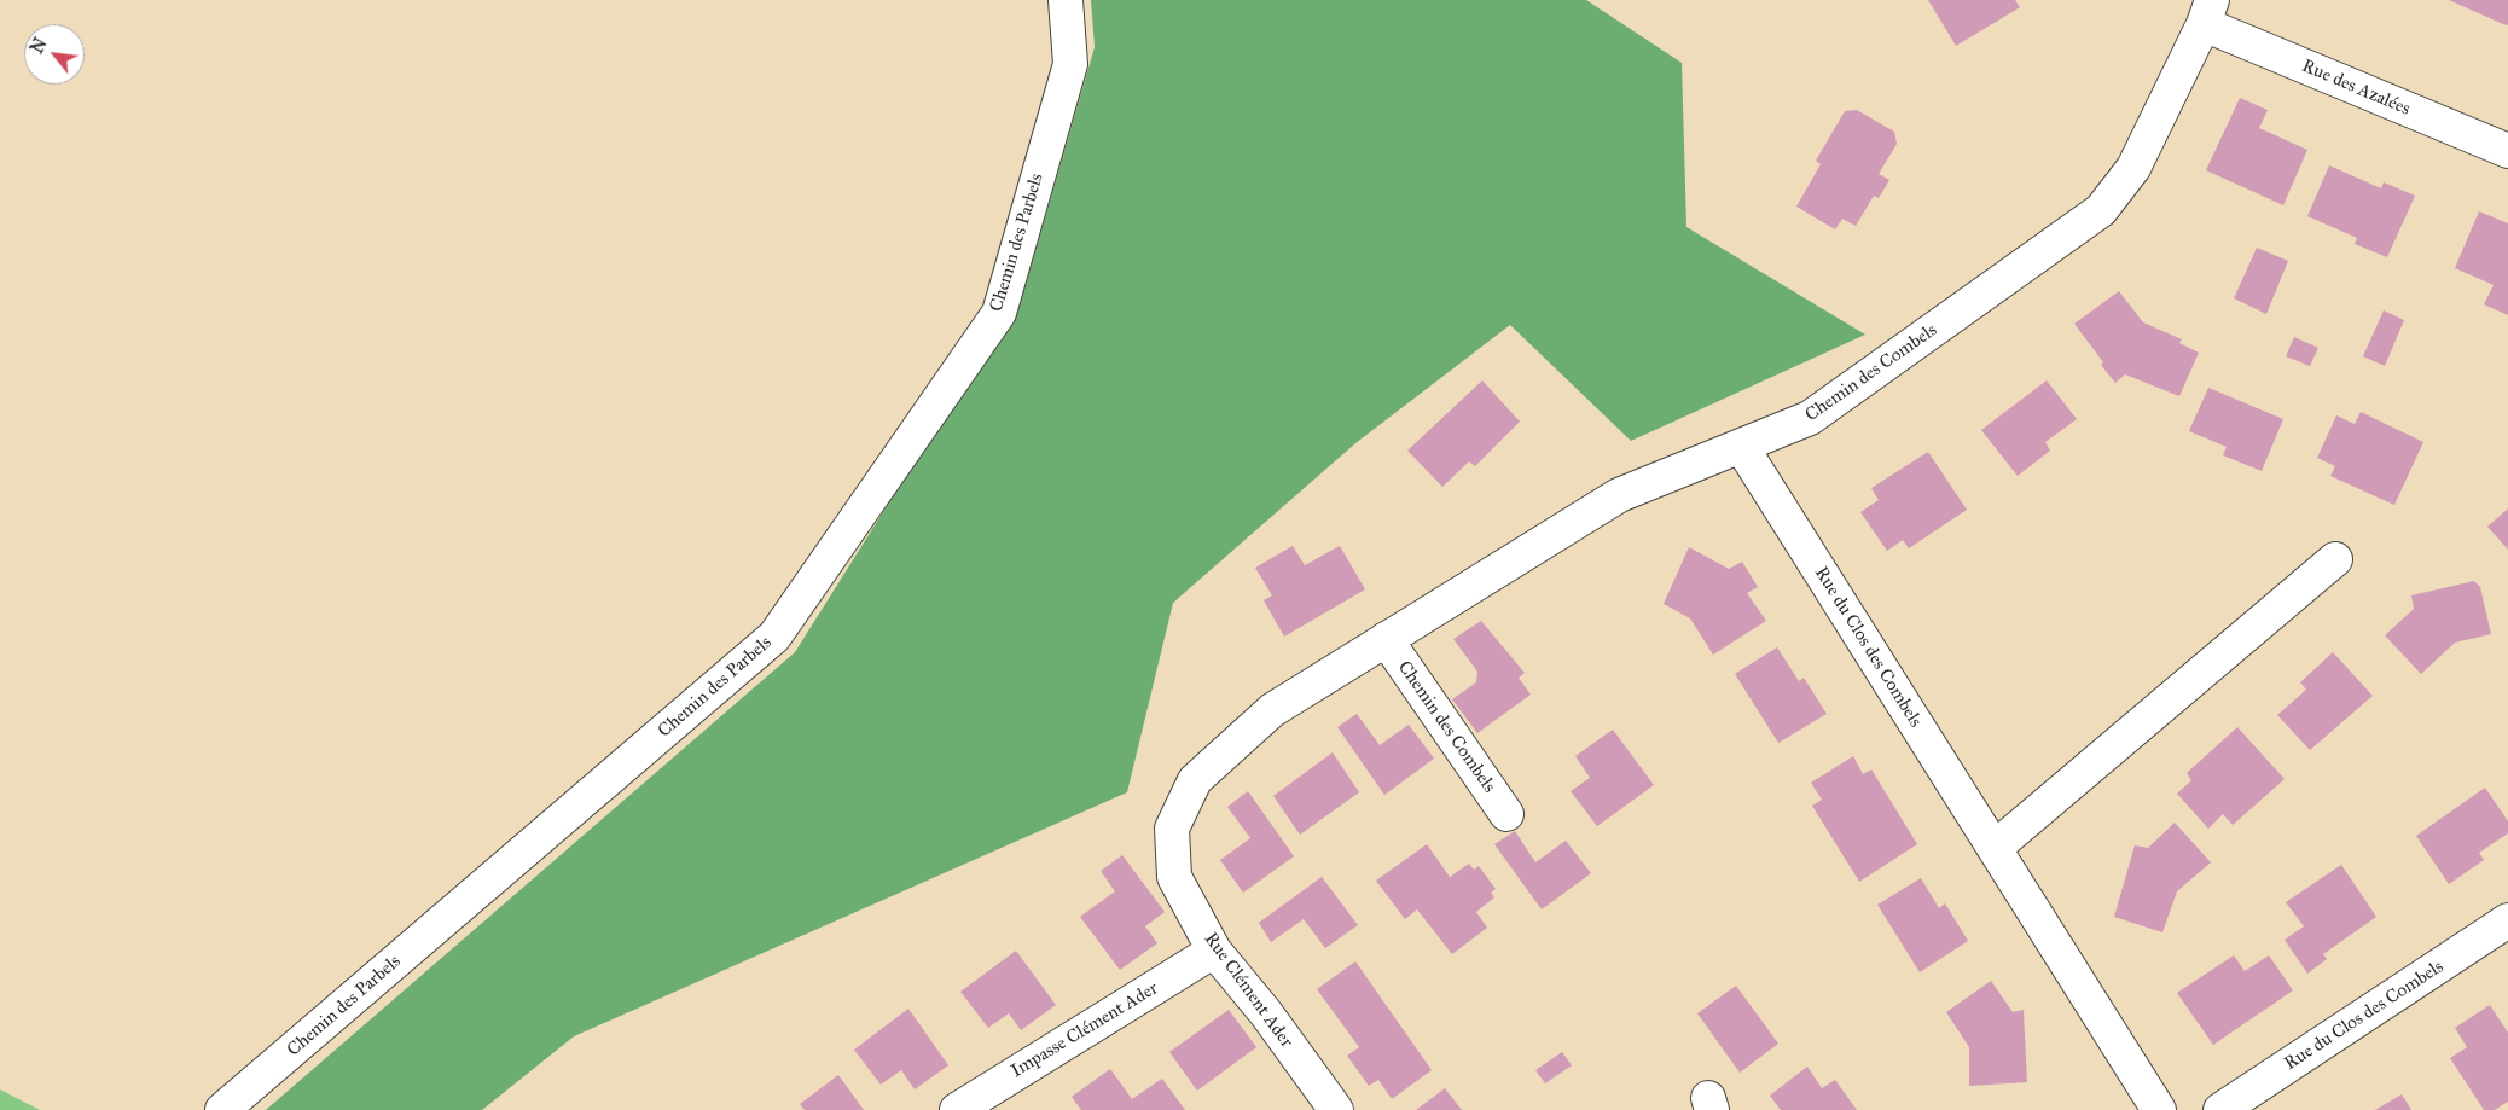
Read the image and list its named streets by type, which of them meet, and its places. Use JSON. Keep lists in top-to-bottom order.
{
  "streets": {
    "street": [
      "Rue des Azalées",
      "Chemin des Parbels",
      "Chemin des Combels",
      "Rue du Clos des Combels",
      "Rue Clément Ader",
      "Impasse Clément Ader"
    ]
  },
  "crossings": [
    ["Rue des Azalées", "Chemin des Combels"],
    ["Chemin des Combels", "Rue du Clos des Combels"],
    ["Chemin des Combels", "Rue Clément Ader"],
    ["Rue Clément Ader", "Impasse Clément Ader"]
  ],
  "north": "top left"
}
